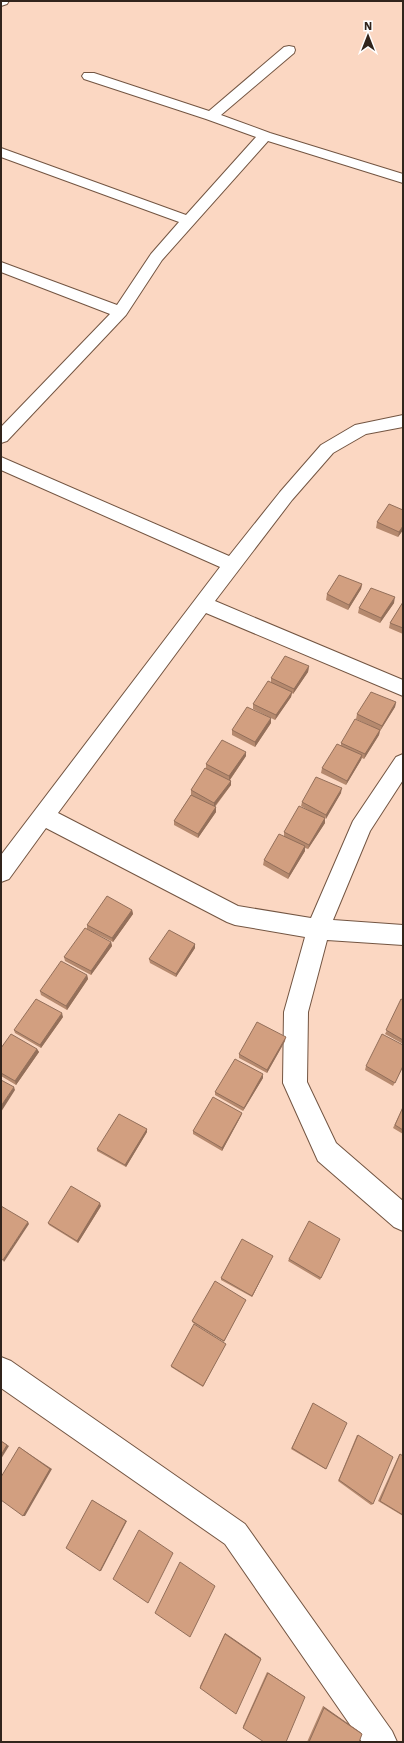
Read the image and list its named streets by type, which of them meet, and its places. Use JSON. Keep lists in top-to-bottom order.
{
  "north": "top"
}
